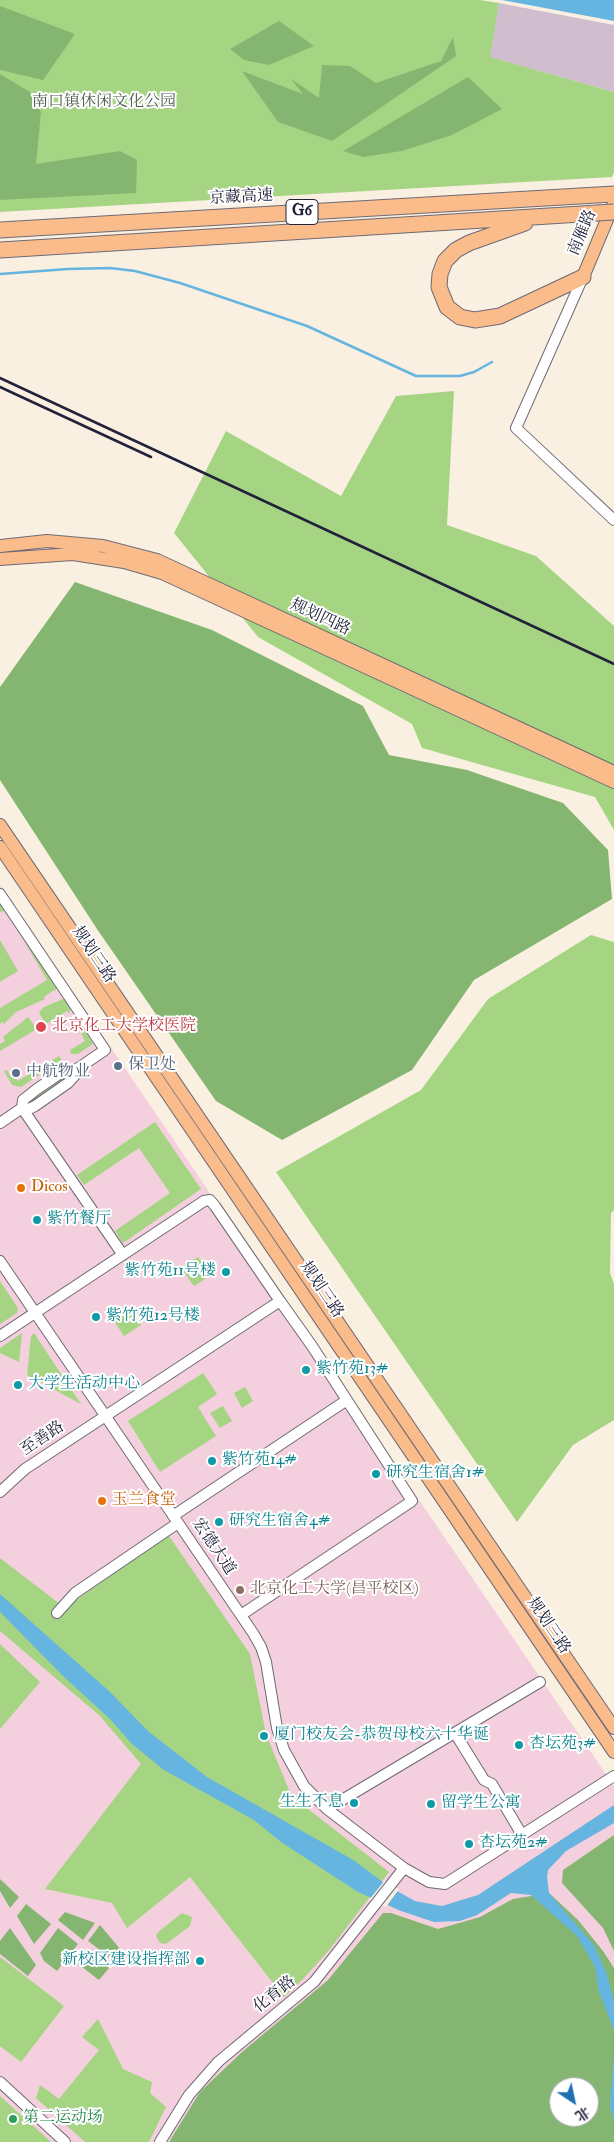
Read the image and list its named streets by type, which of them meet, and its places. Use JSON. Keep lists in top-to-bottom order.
{
  "streets": {
    "highway": ["京藏高速", "G6"],
    "main road": ["南雁路", "规划四路", "规划三路"],
    "street": ["至善路", "宏德大道", "化育路"]
  },
  "crossings": [
    ["京藏高速", "南雁路"],
    ["至善路", "宏德大道"],
    ["宏德大道", "化育路"]
  ],
  "parks": ["南口镇休闲文化公园"],
  "places": [
    "北京化工大学校医院",
    "保卫处",
    "中航物业",
    "Dicos",
    "紫竹餐厅",
    "紫竹苑11号楼",
    "紫竹苑12号楼",
    "紫竹苑13#",
    "大学生活动中心",
    "紫竹苑14#",
    "研究生宿舍1#",
    "玉兰食堂",
    "研究生宿舍4#",
    "北京化工大学(昌平校区)",
    "厦门校友会-恭贺母校六十华诞",
    "杏坛苑3#",
    "生生不息",
    "留学生公寓",
    "杏坛苑2#",
    "新校区建设指挥部",
    "第二运动场"
  ],
  "north": "bottom right"
}
